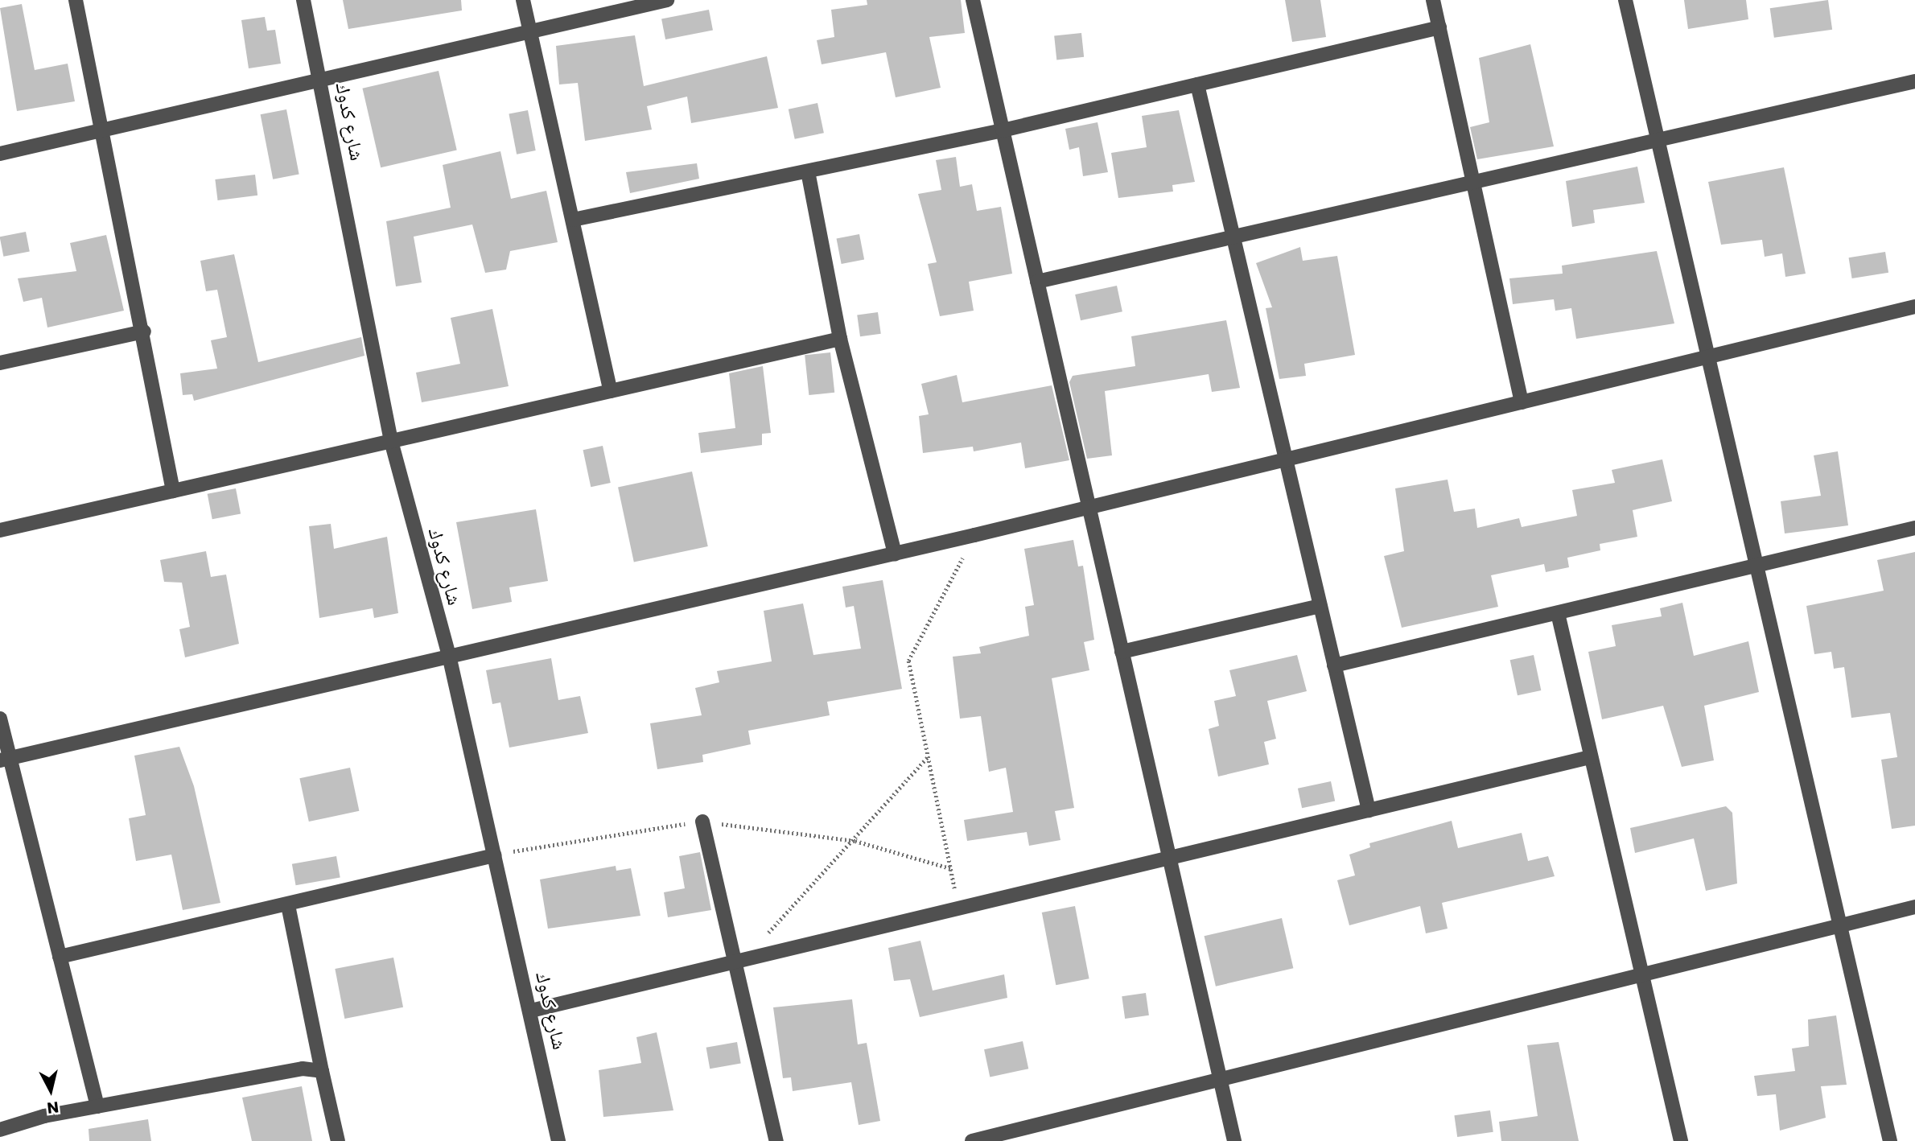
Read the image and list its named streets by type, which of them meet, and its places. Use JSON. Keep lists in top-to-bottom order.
{
  "streets": {
    "street": ["شارع كدوك"]
  },
  "north": "bottom"
}
